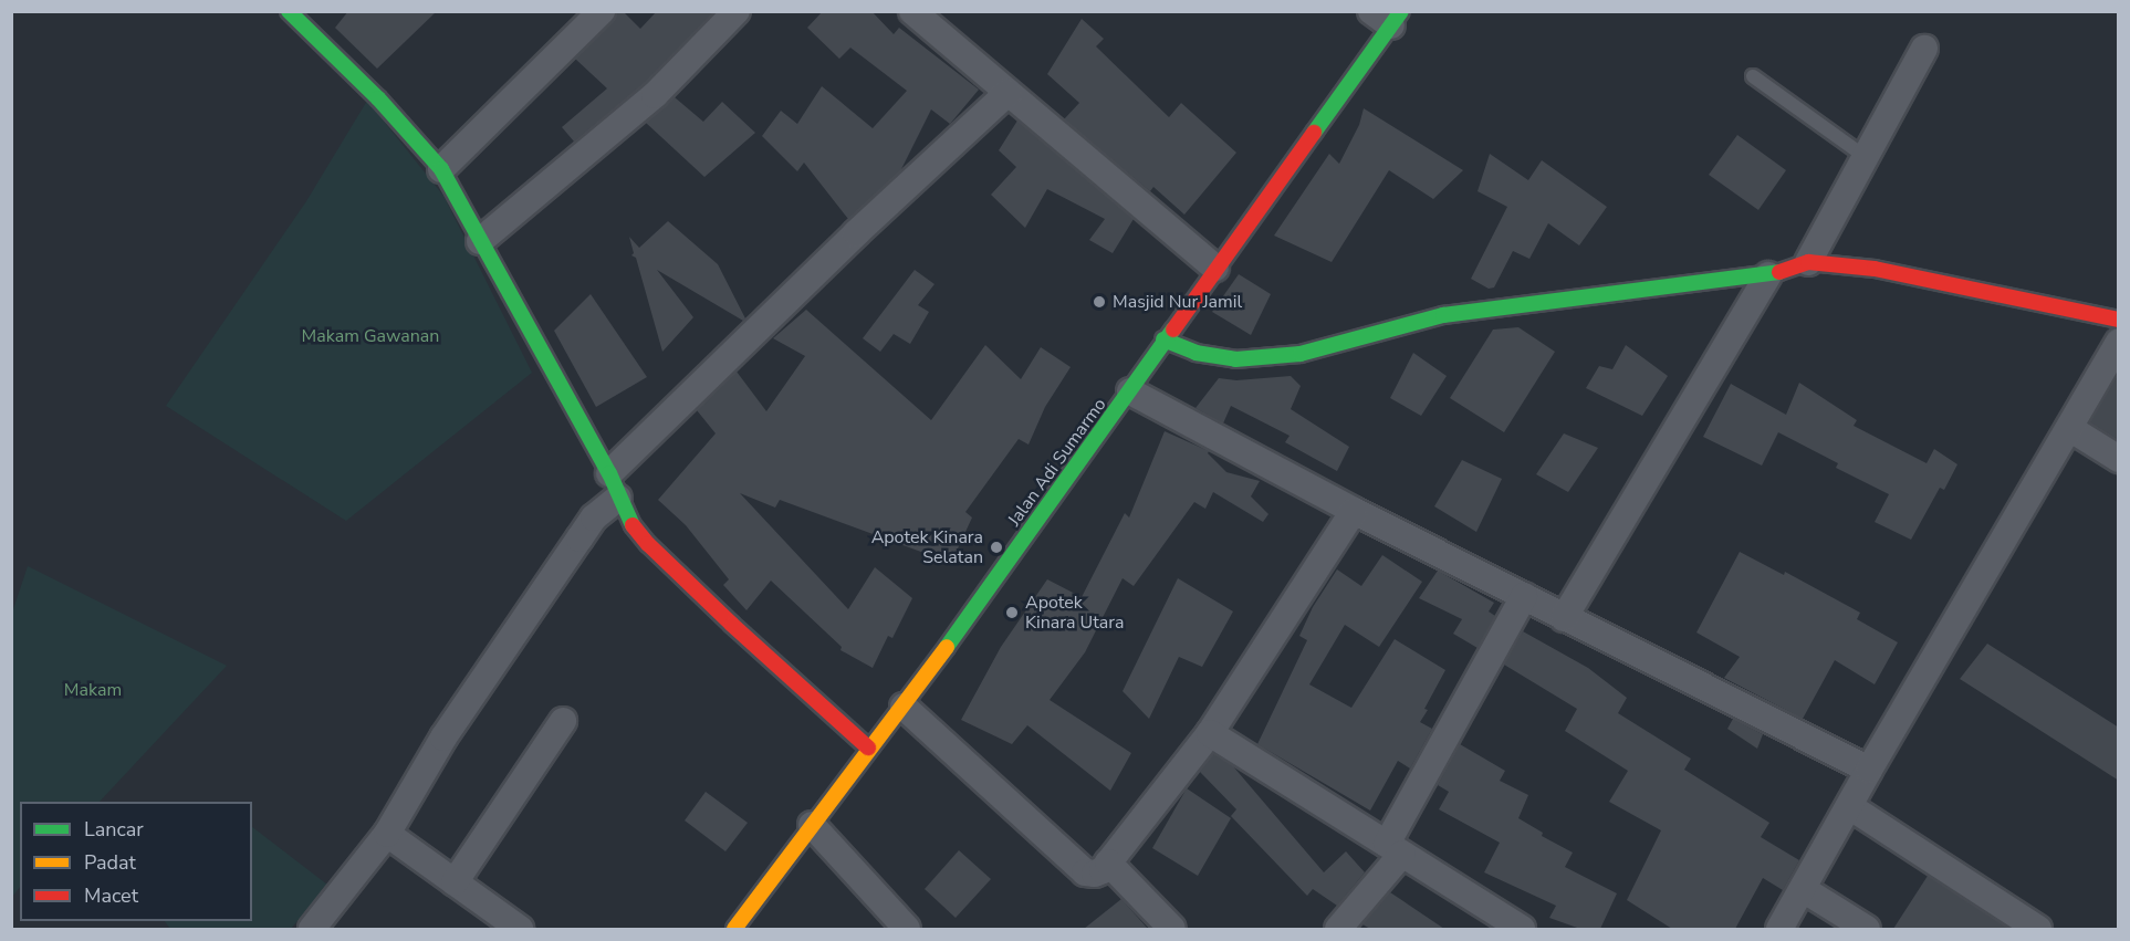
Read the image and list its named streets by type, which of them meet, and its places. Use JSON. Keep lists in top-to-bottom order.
{
  "streets": {
    "street": ["Jalan Adi Sumarmo"]
  },
  "parks": ["Makam Gawanan", "Makam"],
  "places": ["Masjid Nur Jamil", "Apotek Kinara Selatan", "Apotek Kinara Utara"],
  "legend": ["Lancar", "Padat", "Macet"]
}
